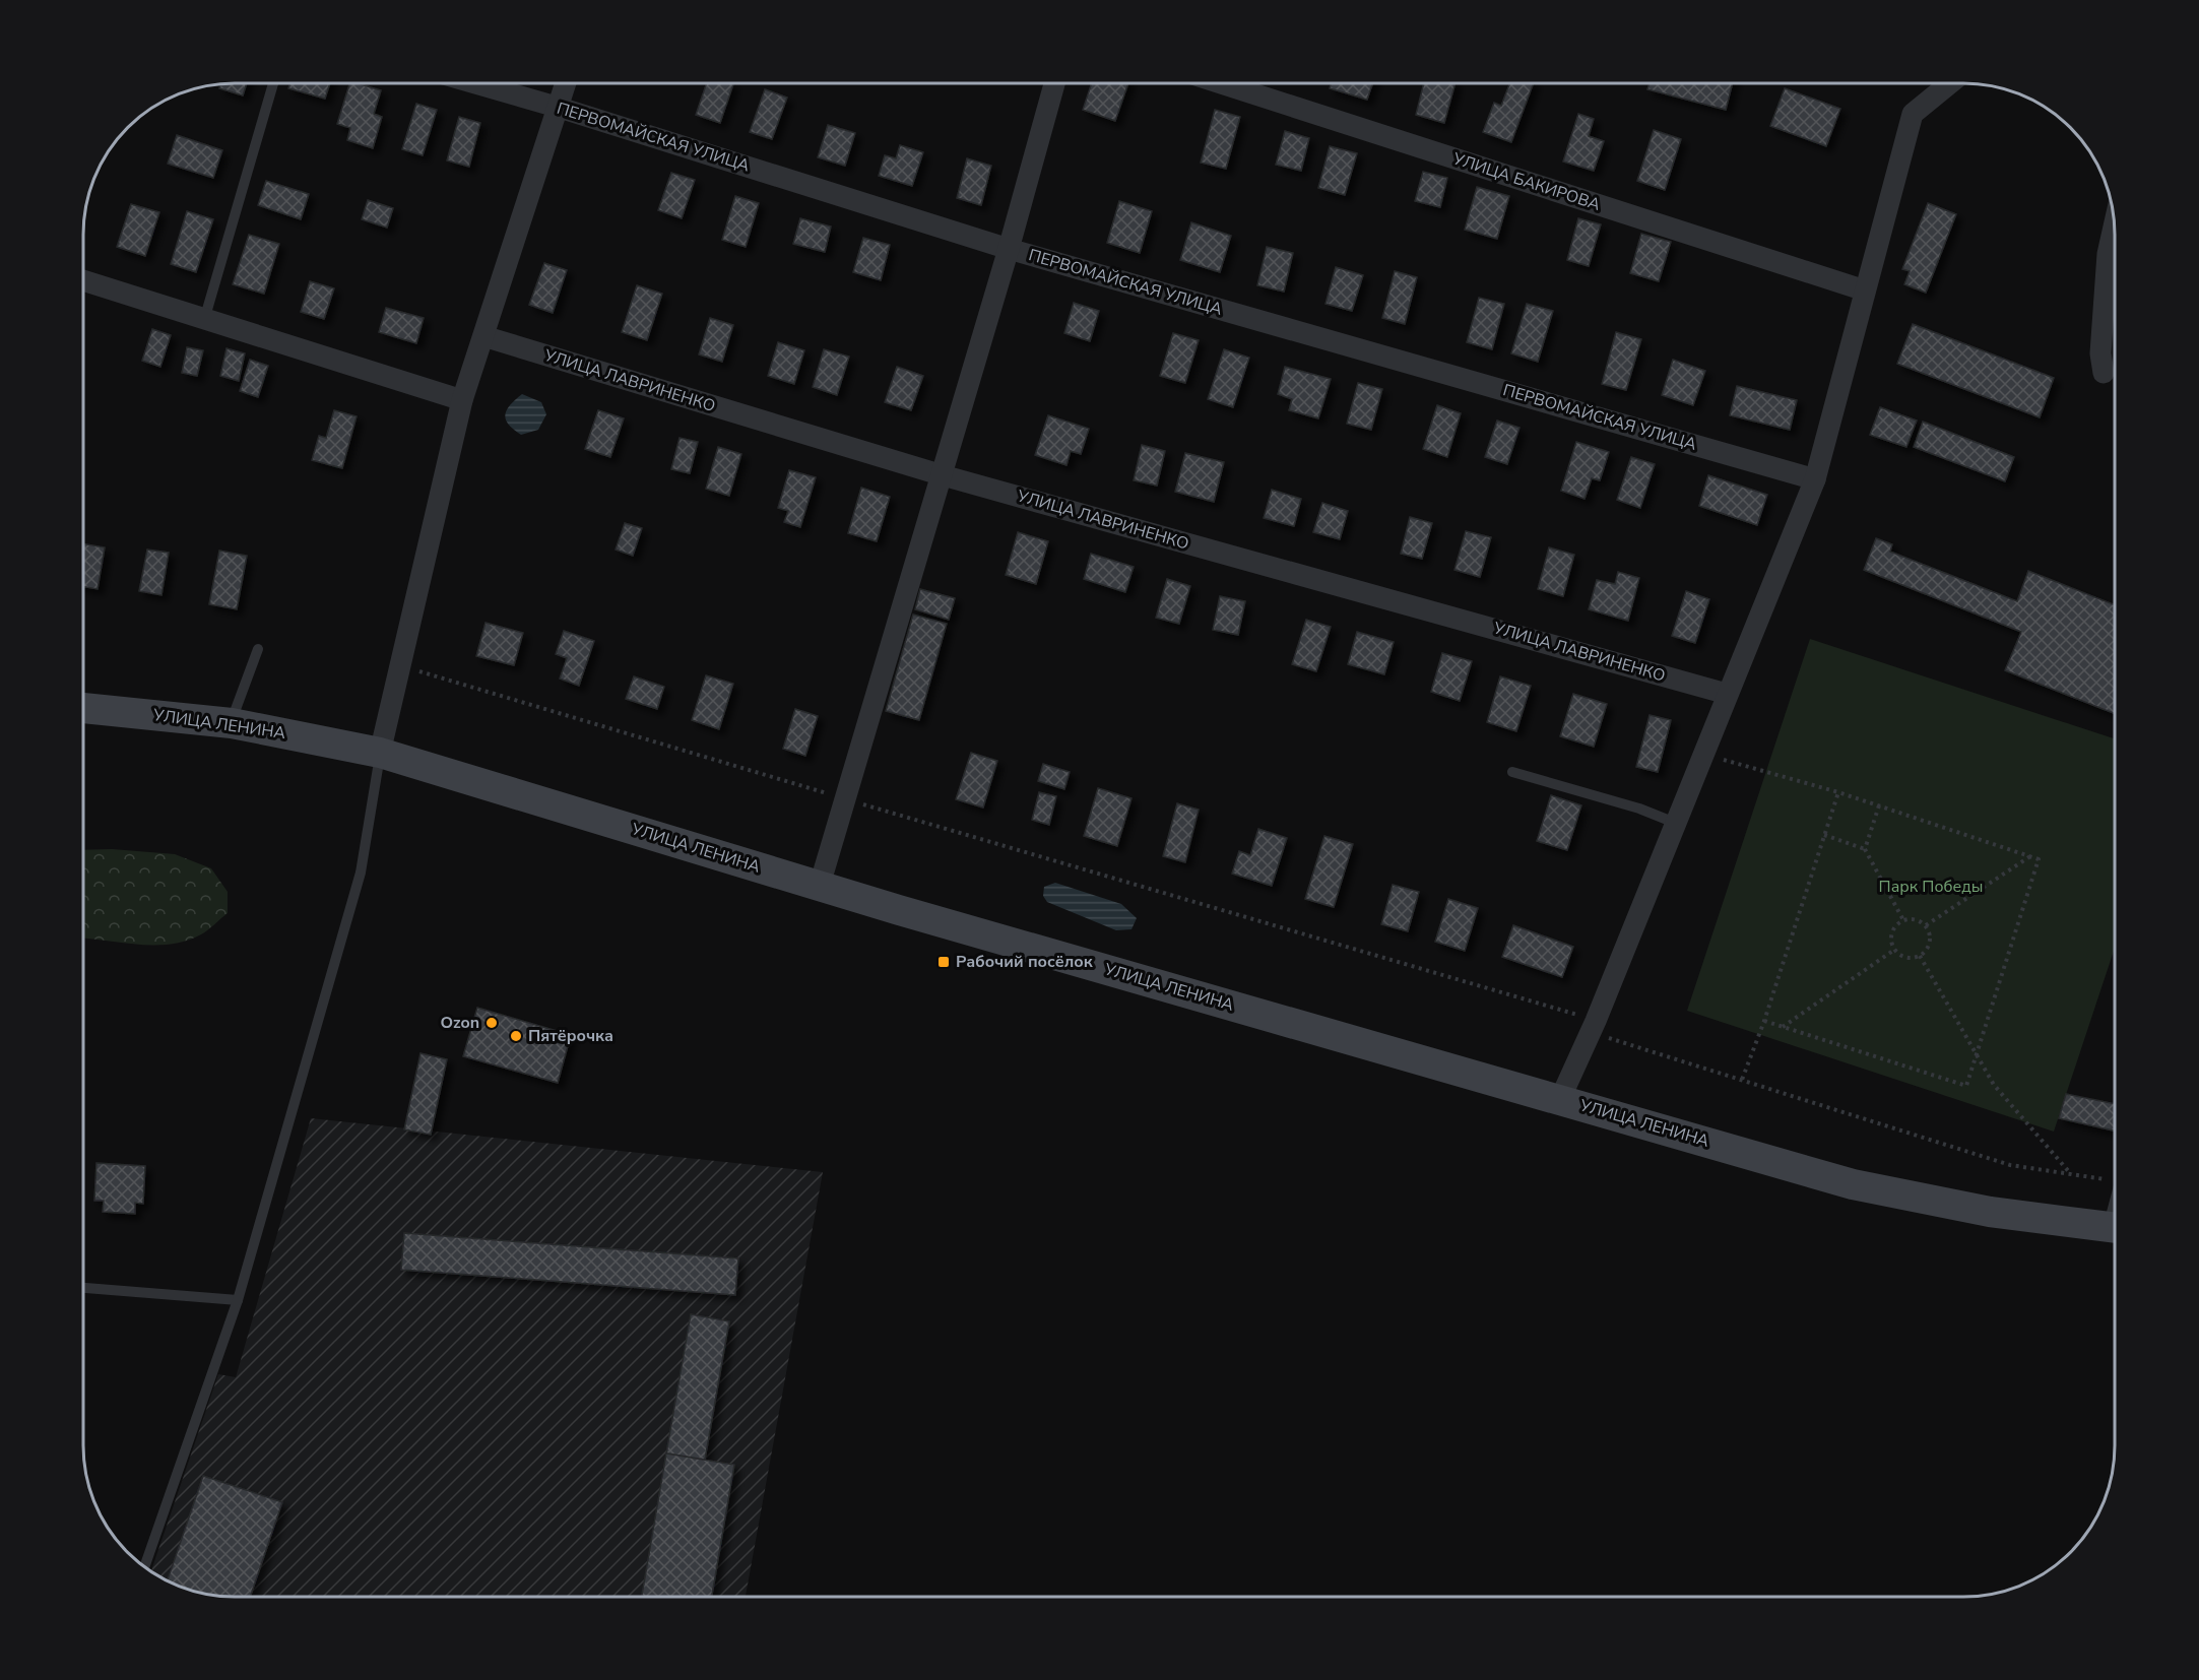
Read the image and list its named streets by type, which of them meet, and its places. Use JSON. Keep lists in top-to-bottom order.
{
  "streets": {
    "main road": ["УЛИЦА ЛЕНИНА"],
    "street": ["ПЕРВОМАЙСКАЯ УЛИЦА", "УЛИЦА БАКИРОВА", "УЛИЦА ЛАВРИНЕНКО"]
  },
  "parks": ["Парк Победы"],
  "places": {
    "transit": ["Рабочий посёлок"],
    "other": ["Ozon", "Пятёрочка"]
  }
}
